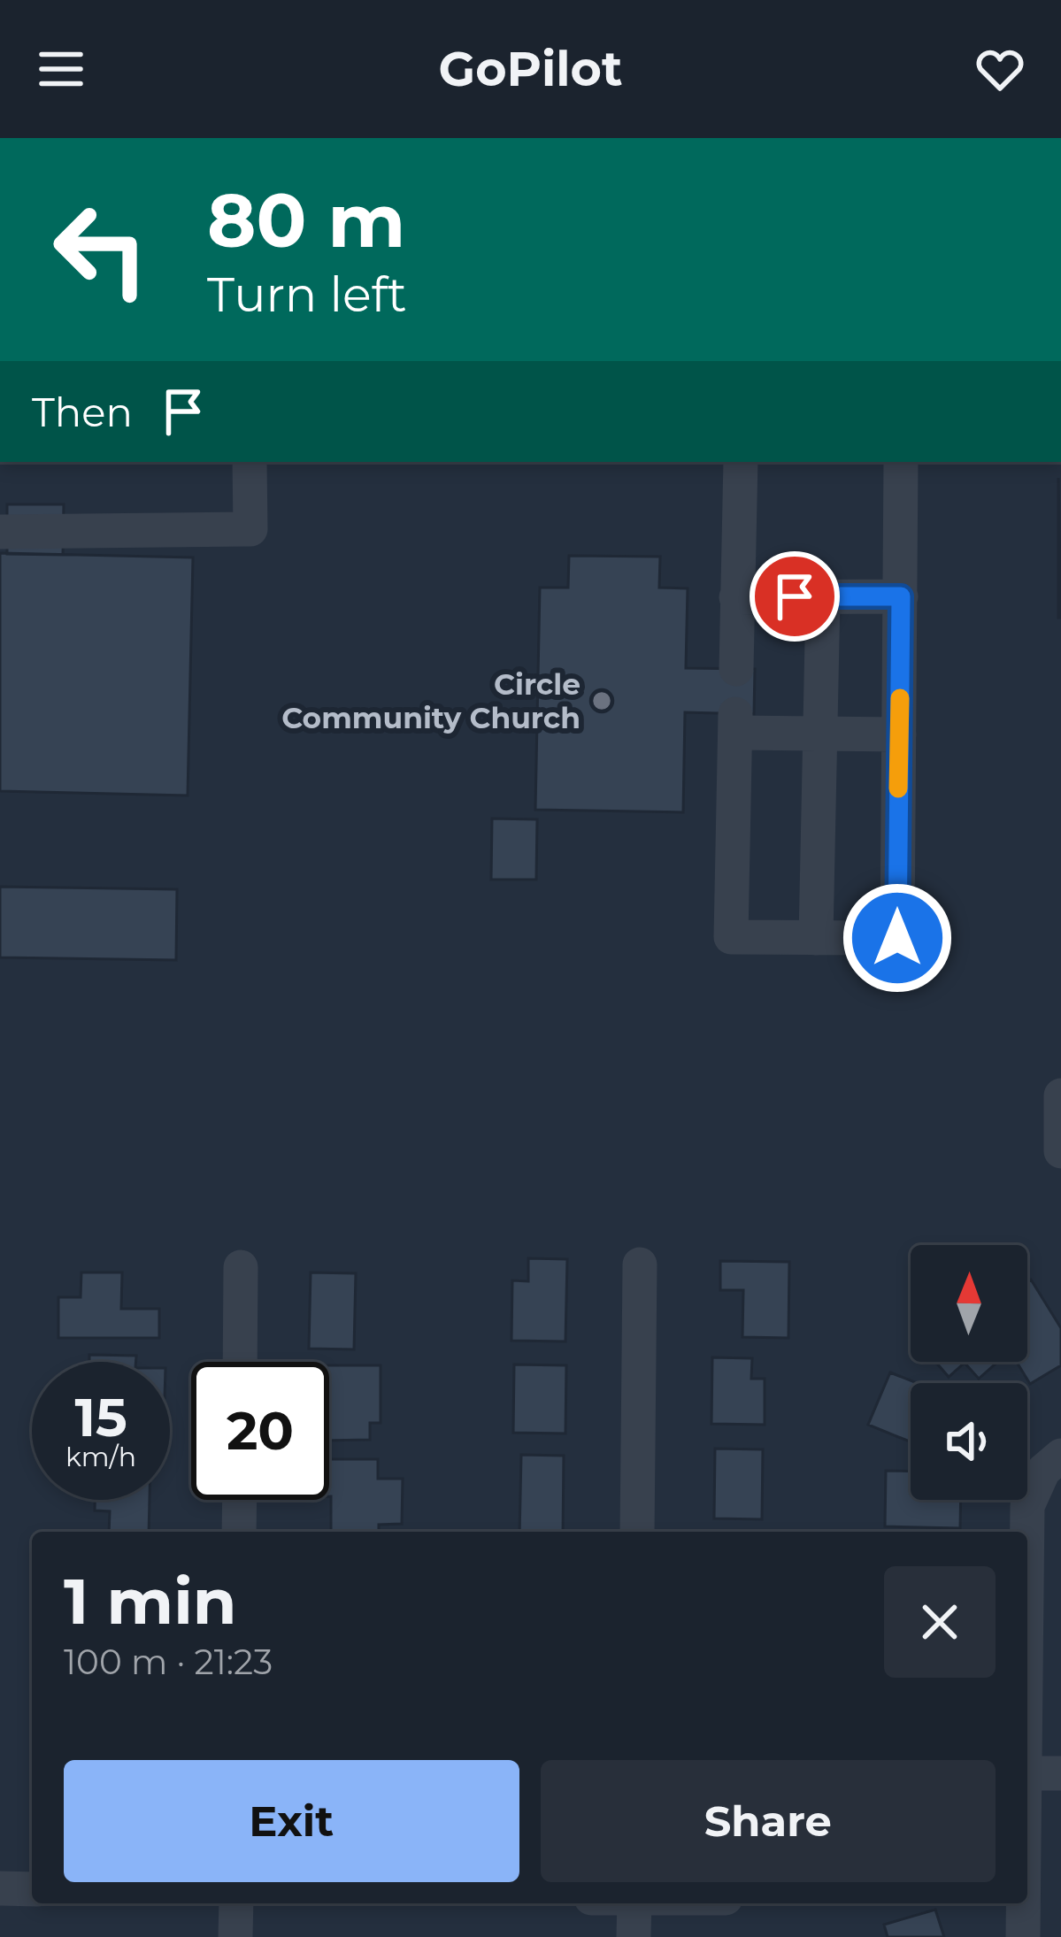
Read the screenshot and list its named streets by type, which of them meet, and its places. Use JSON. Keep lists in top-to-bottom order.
{
  "places": ["Circle Community Church"],
  "north": "top",
  "page": {
    "header": "GoPilot",
    "turn": ["80 m", "Turn left"],
    "then": "Then",
    "speed": "15 km/h",
    "limit": "20",
    "heading": ["1 min", "100 m · 21:23"],
    "buttons": ["Exit", "Share"]
  }
}
